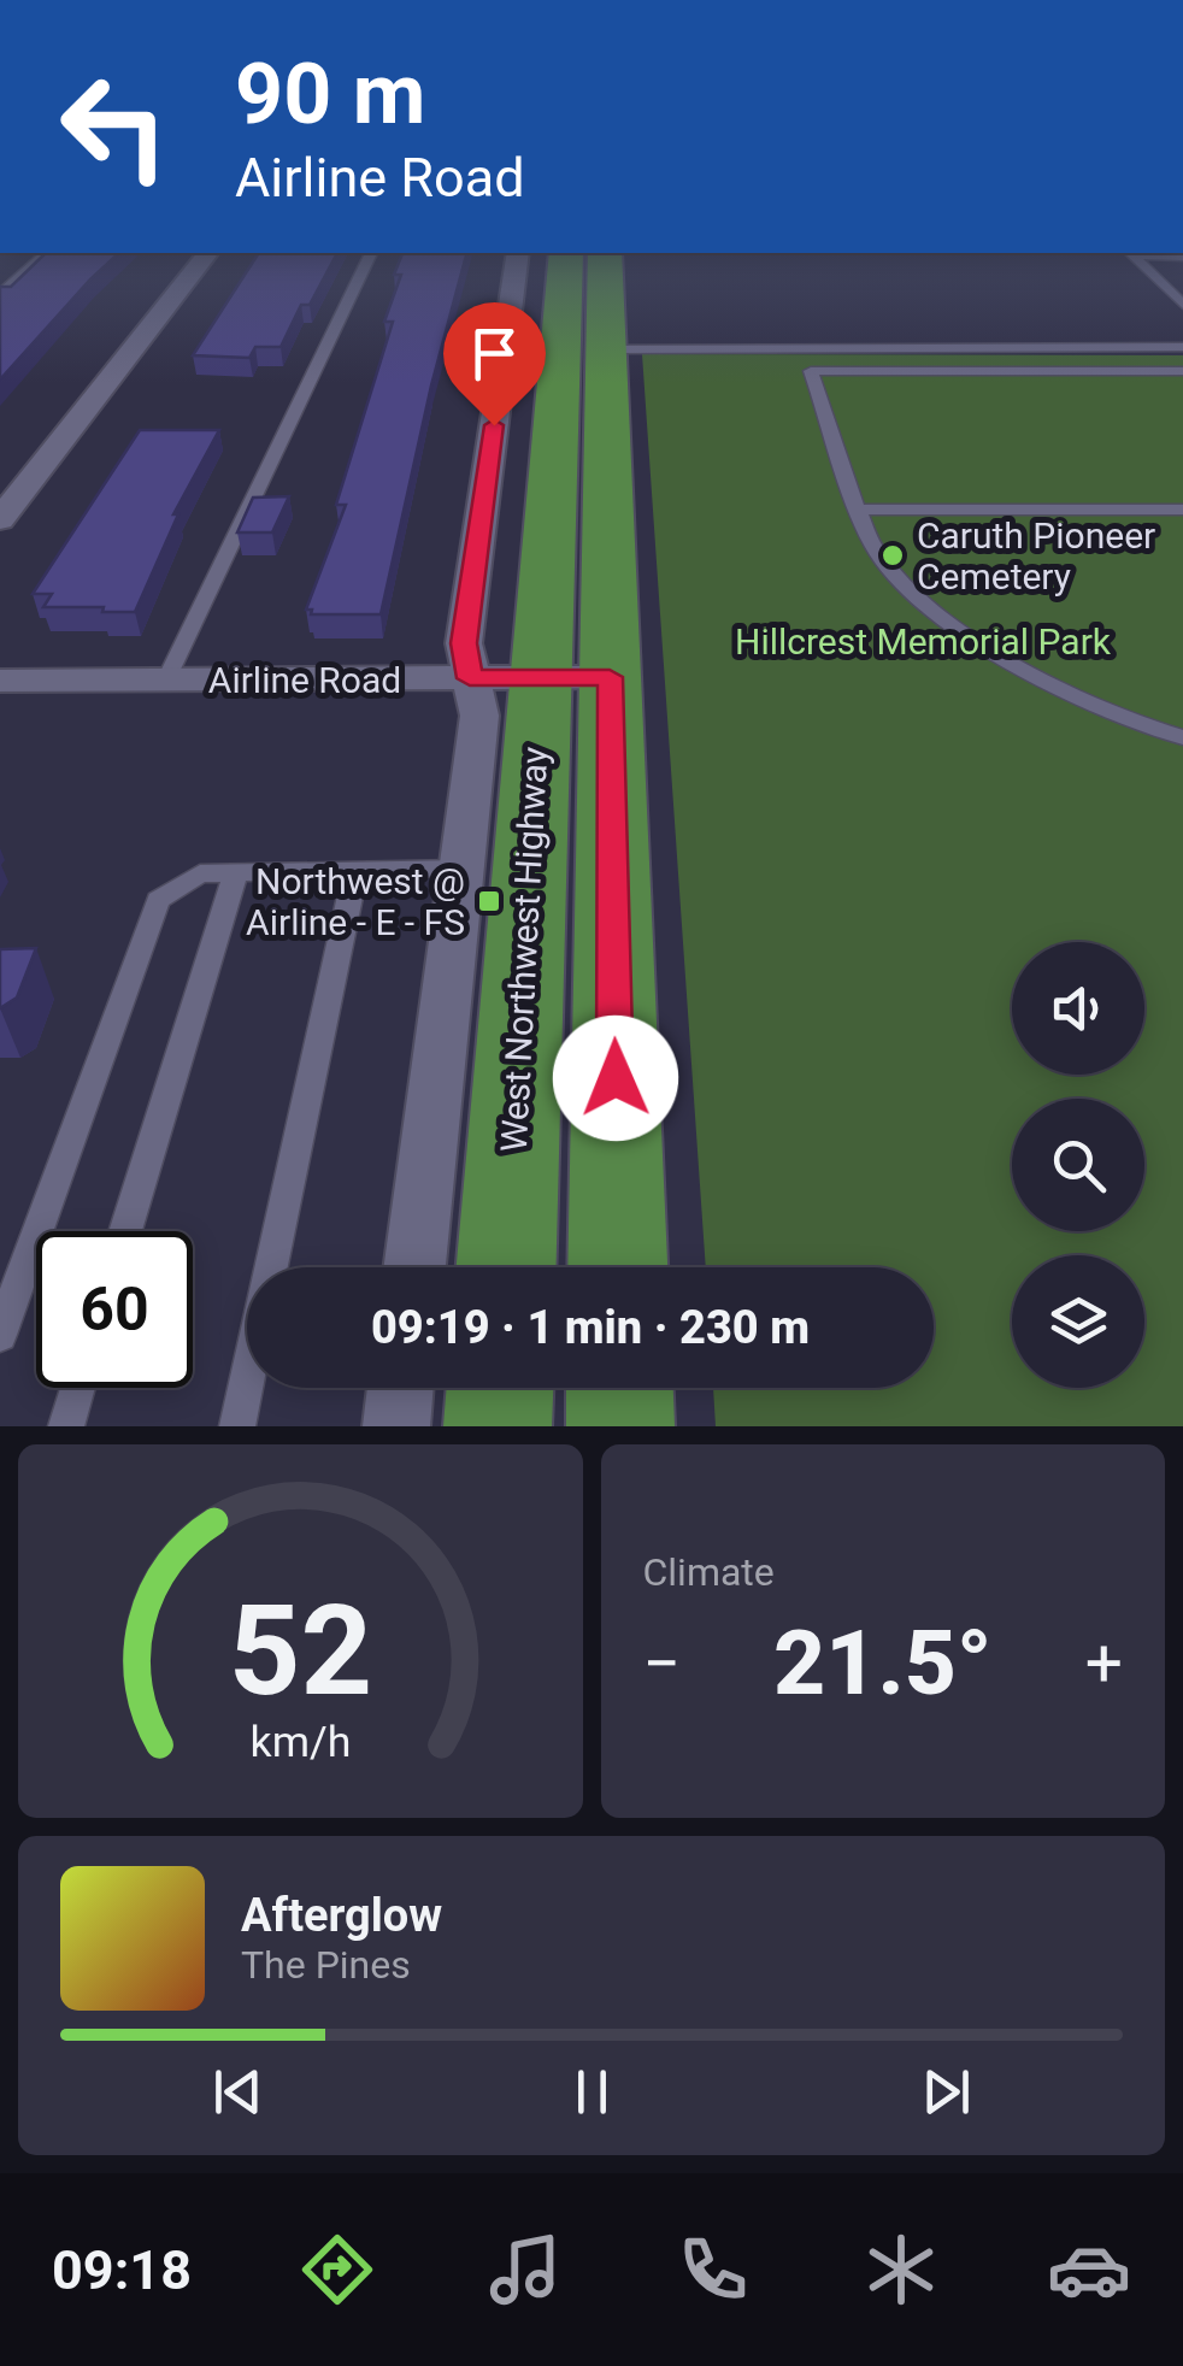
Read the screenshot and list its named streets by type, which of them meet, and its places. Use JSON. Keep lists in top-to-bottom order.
{
  "streets": {
    "main road": ["West Northwest Highway"],
    "street": ["Airline Road"]
  },
  "crossings": [
    ["Airline Road", "West Northwest Highway"]
  ],
  "parks": ["Hillcrest Memorial Park"],
  "places": {
    "other": ["Caruth Pioneer Cemetery"],
    "transit": ["Northwest @ Airline - E - FS"]
  },
  "page": {
    "turn": ["90 m", "Airline Road"],
    "limit": "60",
    "trip": "09:19 · 1 min · 230 m",
    "tile": "Climate",
    "heat": ["−", "21.5°", "+"],
    "song": ["Afterglow", "The Pines"],
    "tabs": "09:18",
    "gauge": ["52", "km/h"]
  }
}
